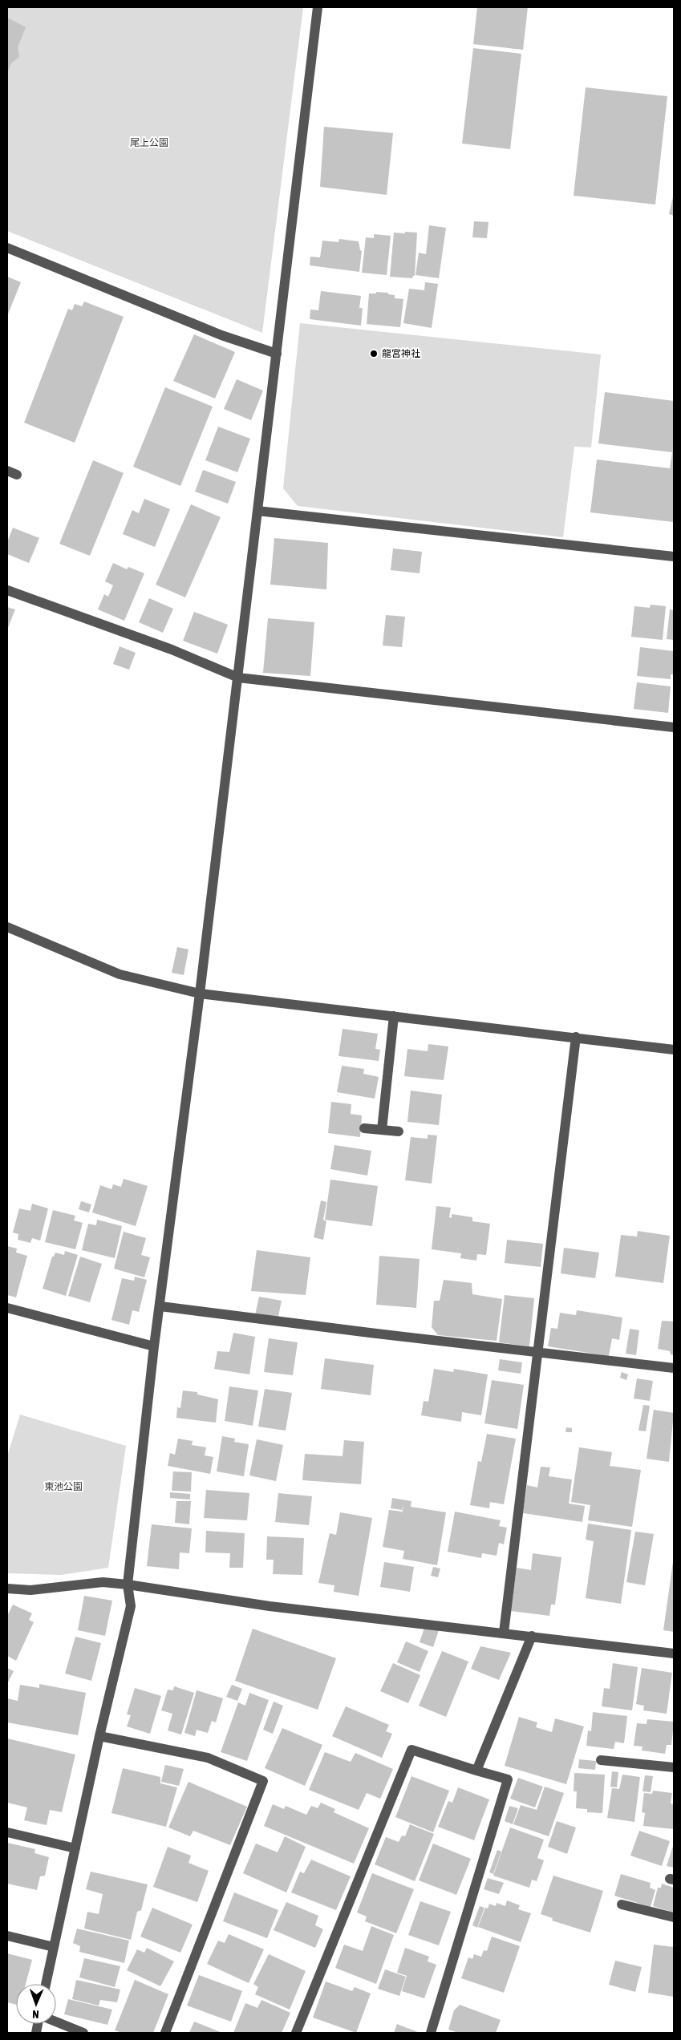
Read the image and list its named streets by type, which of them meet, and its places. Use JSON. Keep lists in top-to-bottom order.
{
  "parks": ["尾上公園", "東池公園"],
  "places": ["龍宮神社"],
  "north": "bottom"
}
